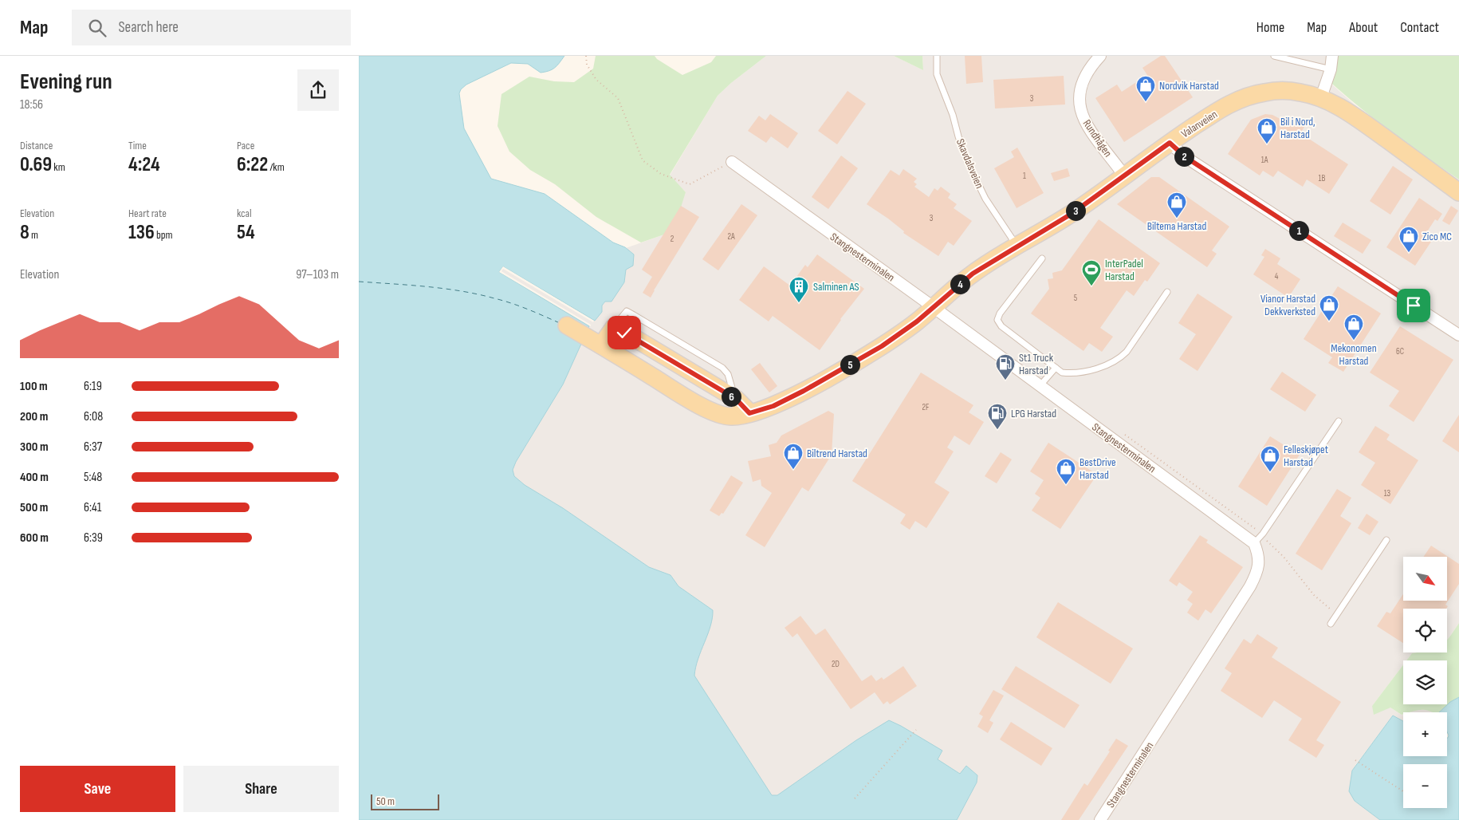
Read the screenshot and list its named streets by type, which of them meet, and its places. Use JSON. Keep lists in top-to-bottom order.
{
  "streets": {
    "main road": ["Valanveien"],
    "street": ["Rundhågen", "Stangnesterminalen"],
    "lane": ["Skavdalsveien"]
  },
  "crossings": [
    ["Valanveien", "Rundhågen"],
    ["Valanveien", "Skavdalsveien"],
    ["Valanveien", "Stangnesterminalen"]
  ],
  "places": {
    "shop": [
      "Nordvik Harstad",
      "Bil i Nord, Harstad",
      "Biltema Harstad",
      "Zico MC",
      "Vianor Harstad Dekkverksted",
      "Mekonomen Harstad",
      "Biltrend Harstad",
      "Felleskjøpet Harstad",
      "BestDrive Harstad"
    ],
    "sports": ["InterPadel Harstad"],
    "building": ["Salminen AS"],
    "fuel station": ["St1 Truck Harstad", "LPG Harstad"]
  },
  "house_numbers": [
    "3",
    "1A",
    "1",
    "1B",
    "3",
    "2A",
    "2",
    "4",
    "5",
    "6C",
    "2F",
    "13",
    "2D"
  ],
  "scale_bar": "50 m",
  "north": "bottom right",
  "page": {
    "header": "Map",
    "search": "Search here",
    "nav": [
      "Home",
      "Map",
      "About",
      "Contact"
    ],
    "heading": ["Evening run", "18:56"],
    "stats": [
      ["Distance", "0.69 km"],
      ["Time", "4:24"],
      ["Pace", "6:22 /km"],
      ["Elevation", "8 m"],
      ["Heart rate", "136 bpm"],
      ["kcal", "54"]
    ],
    "pins": [
      "2",
      "3",
      "1",
      "4",
      "5",
      "6"
    ],
    "chart": ["Elevation", "97–103 m"],
    "list": [
      {
        "name": "100 m",
        "note": "6:19"
      },
      {
        "name": "200 m",
        "note": "6:08"
      },
      {
        "name": "300 m",
        "note": "6:37"
      },
      {
        "name": "400 m",
        "note": "5:48"
      },
      {
        "name": "500 m",
        "note": "6:41"
      },
      {
        "name": "600 m",
        "note": "6:39"
      }
    ],
    "map_buttons": ["+", "−"],
    "buttons": ["Save", "Share"],
    "scale": "50 m"
  }
}
